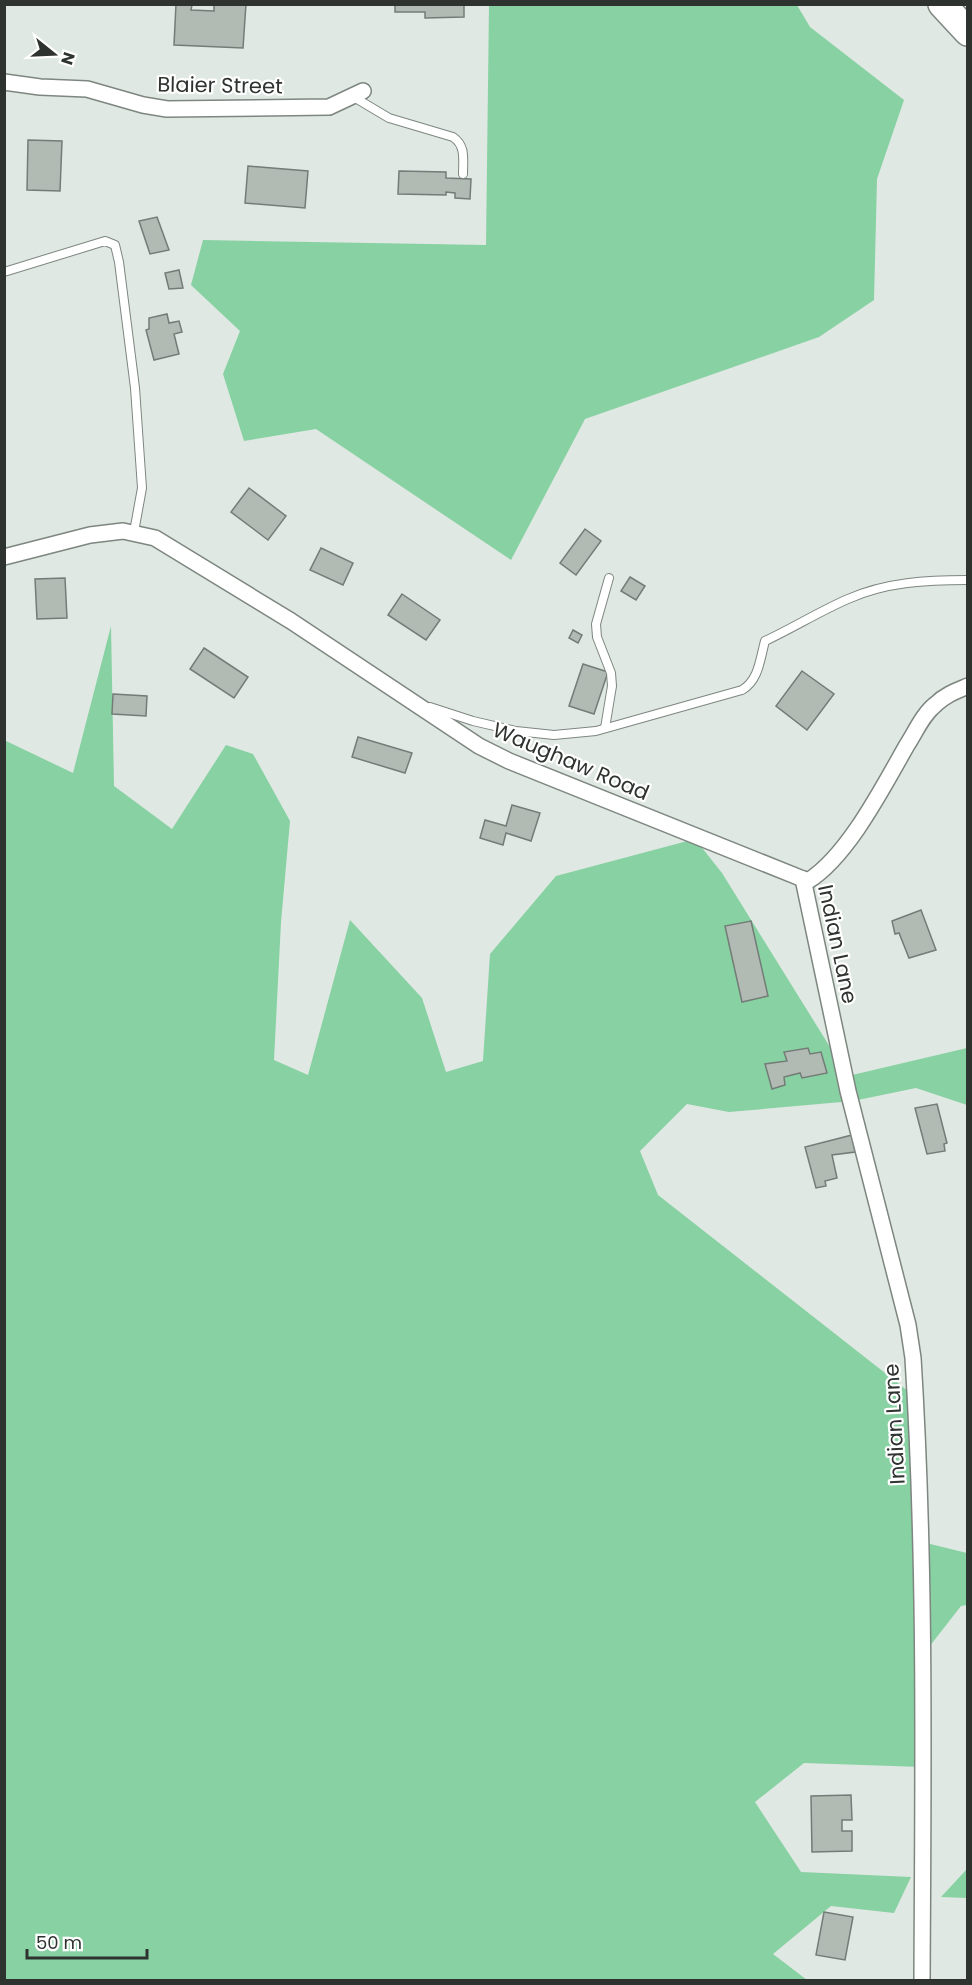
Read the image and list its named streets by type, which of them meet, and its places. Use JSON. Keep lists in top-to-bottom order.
{
  "streets": {
    "street": ["Blaier Street", "Waughaw Road", "Indian Lane"]
  },
  "crossings": [
    ["Waughaw Road", "Indian Lane"]
  ],
  "scale_bar": "50 m",
  "north": "right"
}
